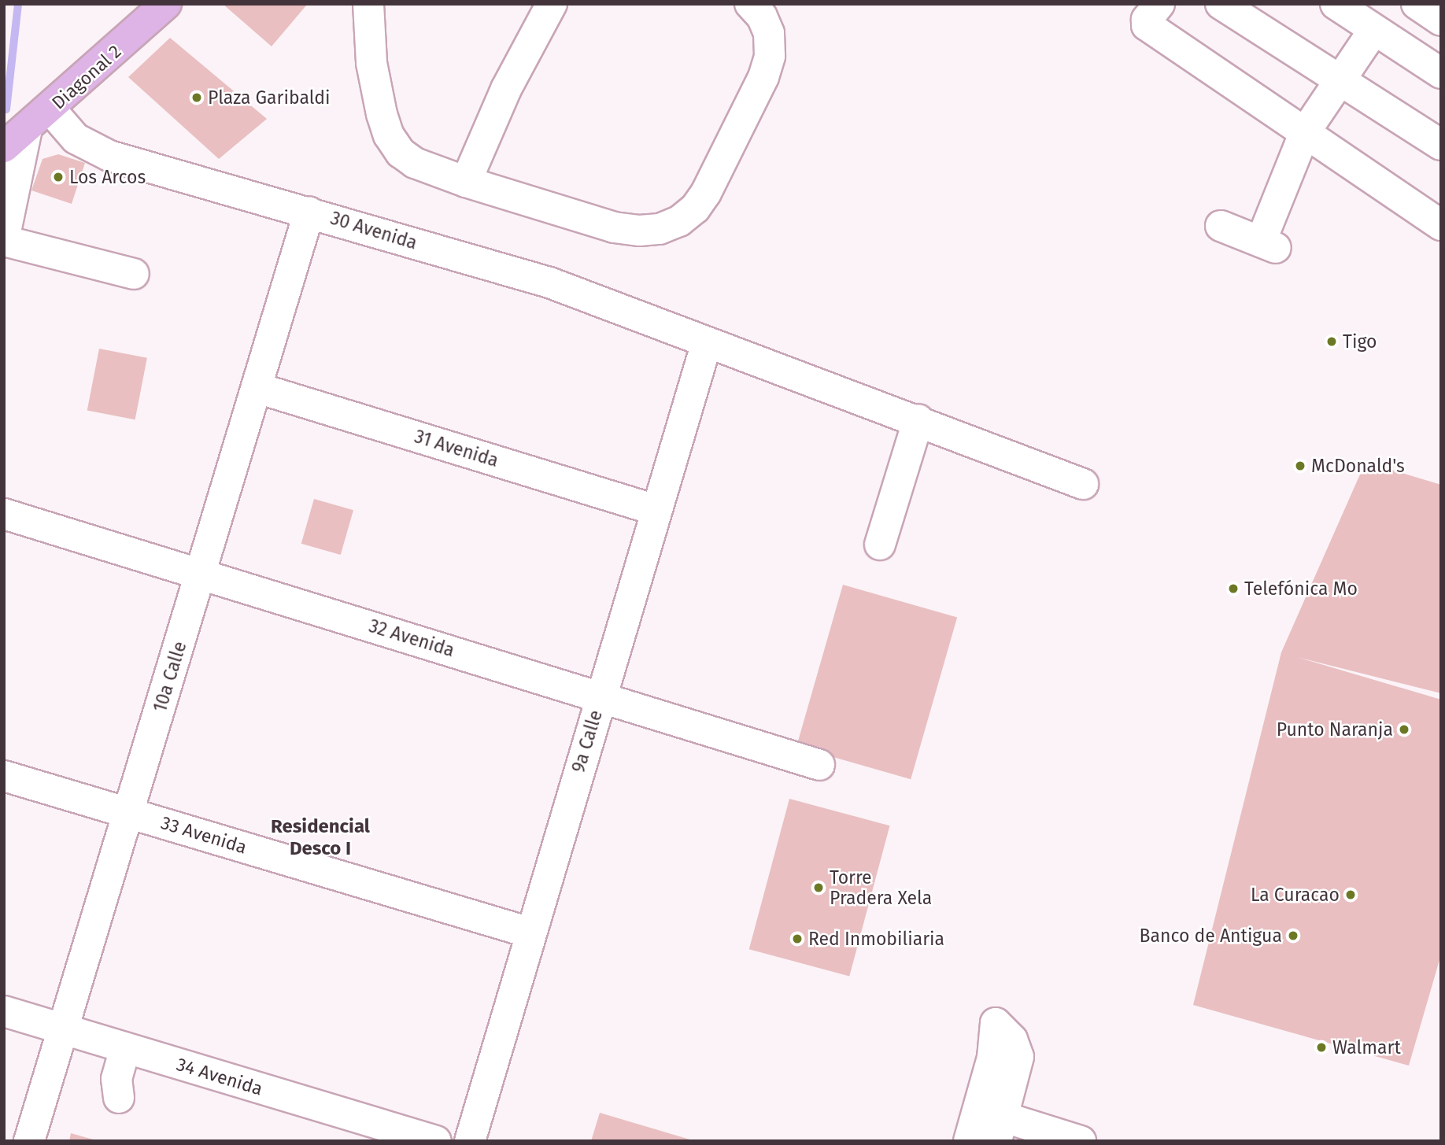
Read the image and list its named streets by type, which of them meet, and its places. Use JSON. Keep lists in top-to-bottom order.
{
  "streets": {
    "main road": ["Diagonal 2"],
    "street": [
      "30 Avenida",
      "31 Avenida",
      "32 Avenida",
      "10a Calle",
      "9a Calle",
      "33 Avenida",
      "34 Avenida"
    ]
  },
  "crossings": [
    ["Diagonal 2", "30 Avenida"],
    ["30 Avenida", "10a Calle"],
    ["30 Avenida", "9a Calle"],
    ["31 Avenida", "10a Calle"],
    ["31 Avenida", "9a Calle"],
    ["32 Avenida", "10a Calle"],
    ["32 Avenida", "9a Calle"],
    ["10a Calle", "33 Avenida"],
    ["10a Calle", "34 Avenida"],
    ["9a Calle", "33 Avenida"]
  ],
  "districts": ["Residencial Desco I"],
  "places": [
    "Plaza Garibaldi",
    "Los Arcos",
    "Tigo",
    "McDonald's",
    "Telefónica Mo",
    "Punto Naranja",
    "Torre Pradera Xela",
    "La Curacao",
    "Banco de Antigua",
    "Red Inmobiliaria",
    "Walmart"
  ]
}
